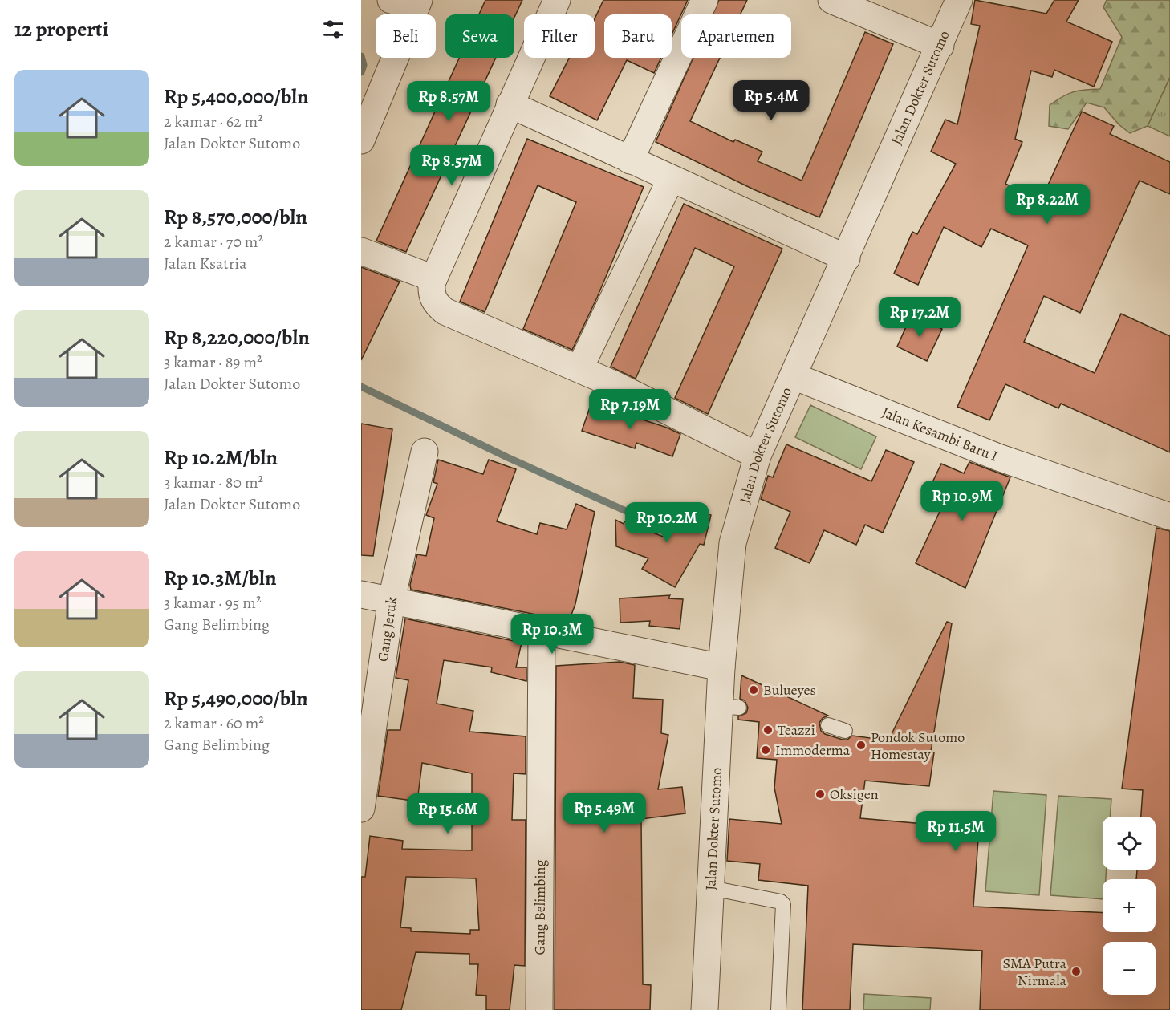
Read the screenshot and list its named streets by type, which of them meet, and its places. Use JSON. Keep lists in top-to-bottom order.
{
  "streets": {
    "street": [
      "Jalan Dokter Sutomo",
      "Jalan Kesambi Baru I",
      "Gang Jeruk",
      "Gang Belimbing"
    ]
  },
  "crossings": [
    ["Jalan Dokter Sutomo", "Jalan Kesambi Baru I"]
  ],
  "places": [
    "Bulueyes",
    "Teazzi",
    "Pondok Sutomo Homestay",
    "Immoderma",
    "Oksigen",
    "SMA Putra Nirmala"
  ],
  "page": {
    "heading": "12 properti",
    "chip": [
      "Beli",
      "Sewa",
      "Filter",
      "Baru",
      "Apartemen"
    ],
    "list": [
      {
        "name": "Rp 5,400,000/bln",
        "note": "2 kamar · 62 m² · Jalan Dokter Sutomo"
      },
      {
        "name": "Rp 8,570,000/bln",
        "note": "2 kamar · 70 m² · Jalan Ksatria"
      },
      {
        "name": "Rp 8,220,000/bln",
        "note": "3 kamar · 89 m² · Jalan Dokter Sutomo"
      },
      {
        "name": "Rp 10.2M/bln",
        "note": "3 kamar · 80 m² · Jalan Dokter Sutomo"
      },
      {
        "name": "Rp 10.3M/bln",
        "note": "3 kamar · 95 m² · Gang Belimbing"
      },
      {
        "name": "Rp 5,490,000/bln",
        "note": "2 kamar · 60 m² · Gang Belimbing"
      }
    ],
    "price": [
      "Rp 5.4M",
      "Rp 8.57M",
      "Rp 8.57M",
      "Rp 8.22M",
      "Rp 17.2M",
      "Rp 7.19M",
      "Rp 10.9M",
      "Rp 10.2M",
      "Rp 10.3M",
      "Rp 5.49M",
      "Rp 15.6M",
      "Rp 11.5M"
    ],
    "map_buttons": ["+", "−"]
  }
}
